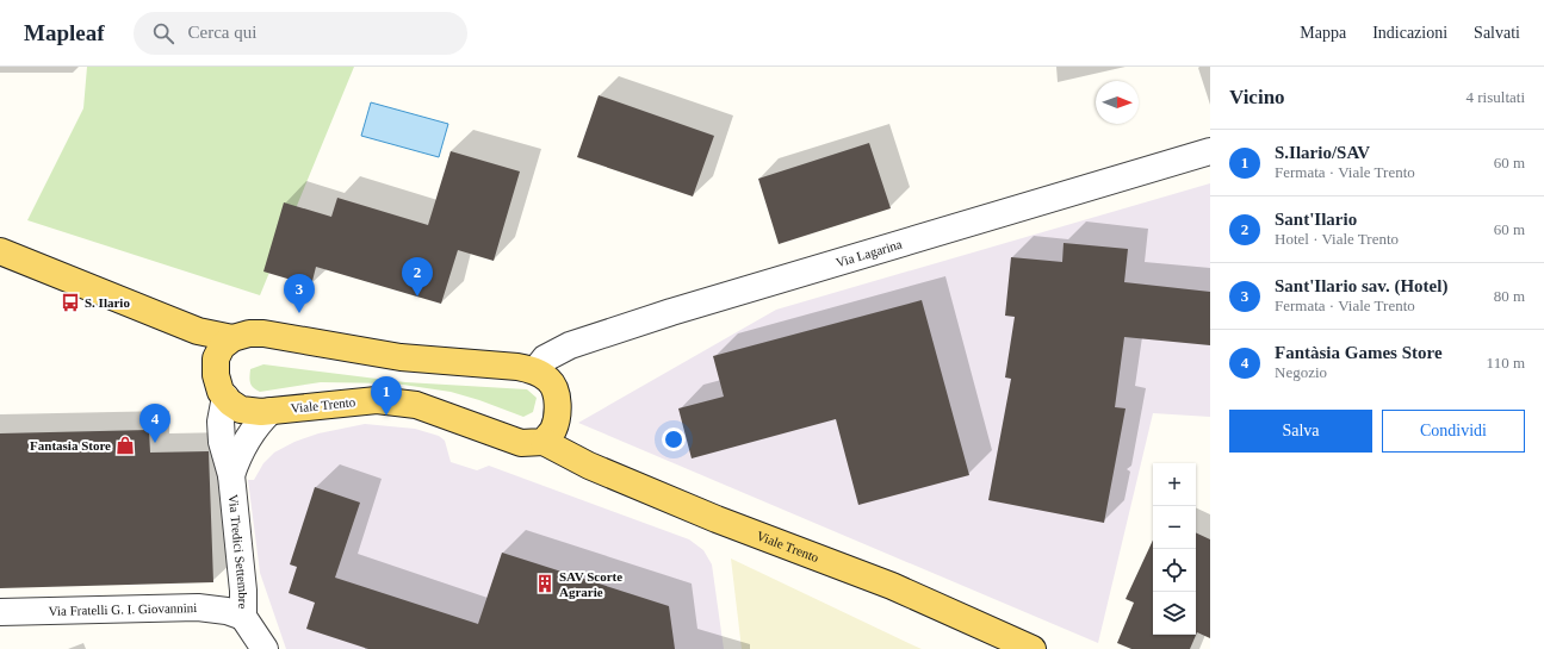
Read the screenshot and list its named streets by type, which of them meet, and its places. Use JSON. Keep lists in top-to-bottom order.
{
  "streets": {
    "main road": ["Viale Trento"],
    "street": ["Via Lagarina", "Via Tredici Settembre", "Via Fratelli G. I. Giovannini"]
  },
  "crossings": [
    ["Viale Trento", "Via Tredici Settembre"],
    ["Via Tredici Settembre", "Via Fratelli G. I. Giovannini"]
  ],
  "places": {
    "bus stop": ["S. Ilario"],
    "shop": ["Fantasia Store"],
    "building": ["SAV Scorte Agrarie"]
  },
  "north": "right",
  "page": {
    "header": "Mapleaf",
    "search": "Cerca qui",
    "nav": ["Mappa", "Indicazioni", "Salvati"],
    "heading": ["Vicino", "4 risultati"],
    "list": [
      {
        "mark": "1",
        "name": "S.Ilario/SAV",
        "note": "Fermata · Viale Trento",
        "value": "60 m"
      },
      {
        "mark": "2",
        "name": "Sant'Ilario",
        "note": "Hotel · Viale Trento",
        "value": "60 m"
      },
      {
        "mark": "3",
        "name": "Sant'Ilario sav. (Hotel)",
        "note": "Fermata · Viale Trento",
        "value": "80 m"
      },
      {
        "mark": "4",
        "name": "Fantàsia Games Store",
        "note": "Negozio",
        "value": "110 m"
      }
    ],
    "pins": [
      "2",
      "3",
      "1",
      "4"
    ],
    "buttons": ["Salva", "Condividi"],
    "map_buttons": ["+", "−"]
  }
}
